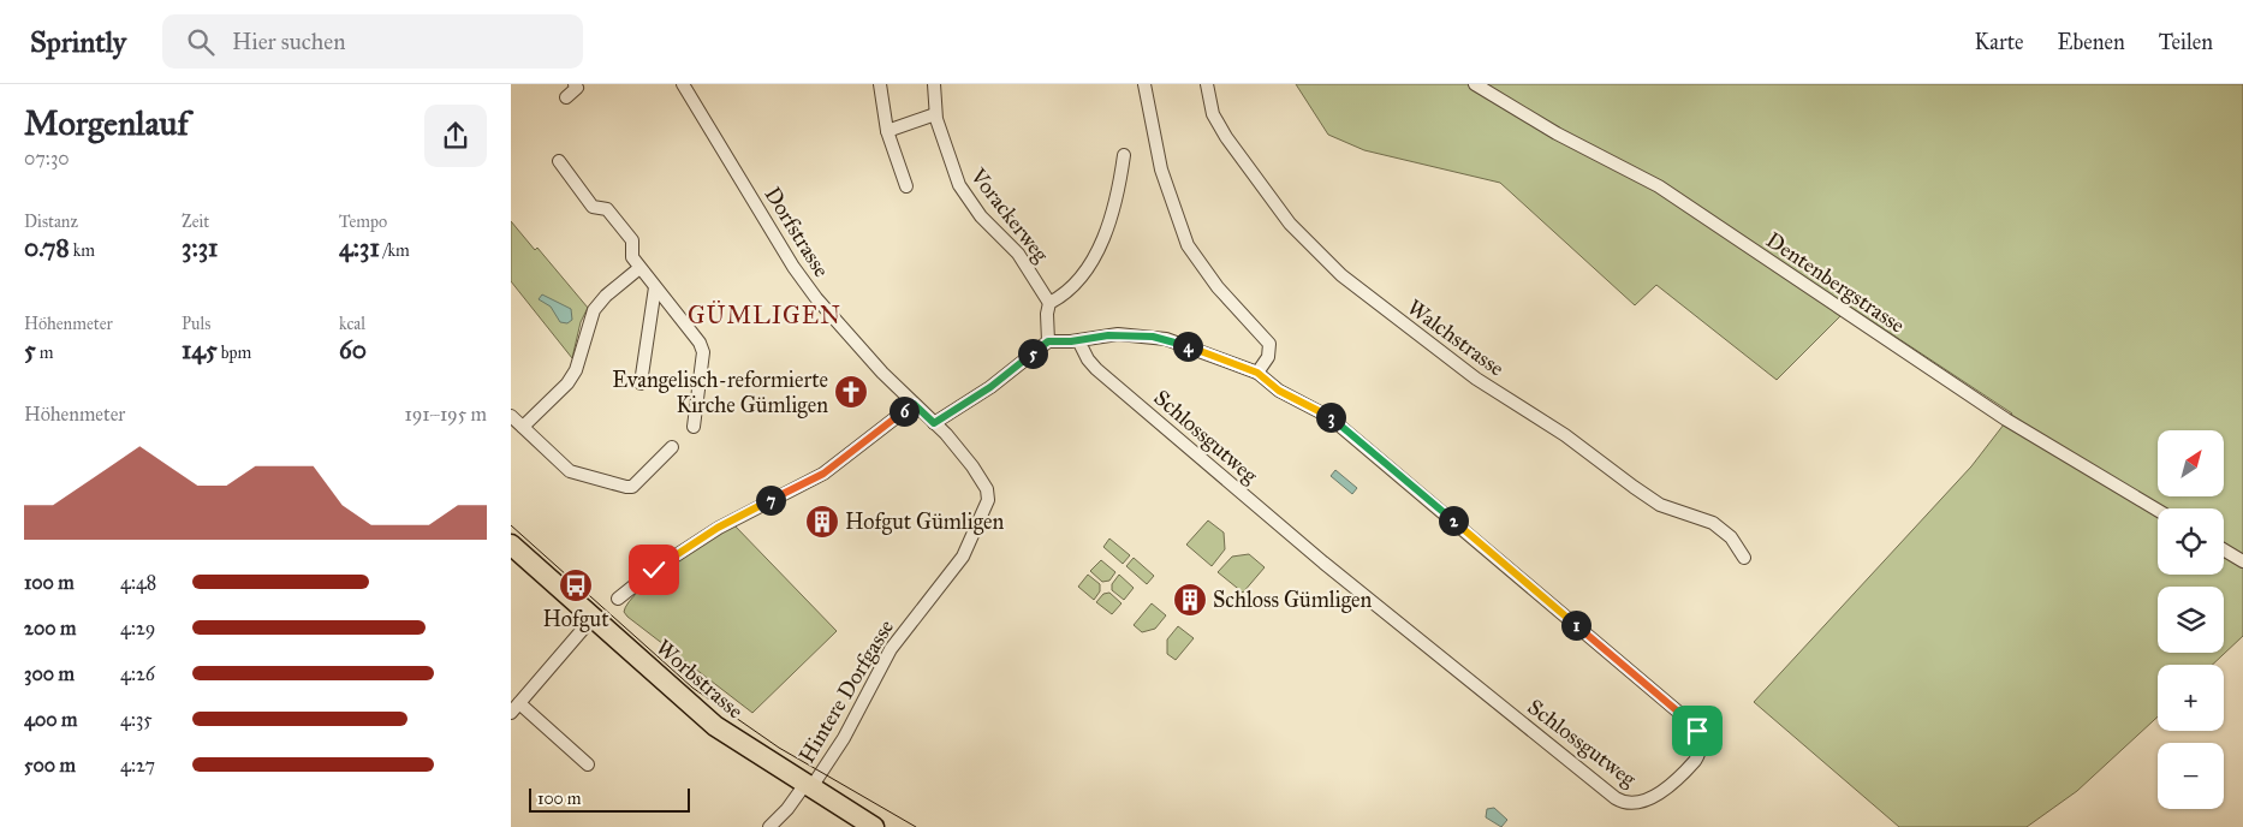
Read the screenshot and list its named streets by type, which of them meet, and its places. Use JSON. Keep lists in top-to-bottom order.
{
  "streets": {
    "main road": ["Worbstrasse"],
    "street": [
      "Vorackerweg",
      "Dorfstrasse",
      "Dentenbergstrasse",
      "Walchstrasse",
      "Schlossgutweg",
      "Hintere Dorfgasse"
    ]
  },
  "crossings": [
    ["Dorfstrasse", "Hintere Dorfgasse"],
    ["Worbstrasse", "Hintere Dorfgasse"]
  ],
  "districts": ["GÜMLIGEN"],
  "places": {
    "church": ["Evangelisch-reformierte Kirche Gümligen"],
    "building": ["Hofgut Gümligen", "Schloss Gümligen"],
    "bus stop": ["Hofgut"]
  },
  "scale_bar": "100 m",
  "north": "top right",
  "page": {
    "header": "Sprintly",
    "search": "Hier suchen",
    "nav": ["Karte", "Ebenen", "Teilen"],
    "heading": ["Morgenlauf", "07:30"],
    "stats": [
      ["Distanz", "0.78 km"],
      ["Zeit", "3:31"],
      ["Tempo", "4:31 /km"],
      ["Höhenmeter", "5 m"],
      ["Puls", "145 bpm"],
      ["kcal", "60"]
    ],
    "pins": [
      "4",
      "5",
      "6",
      "3",
      "7",
      "2",
      "1"
    ],
    "chart": ["Höhenmeter", "191–195 m"],
    "map_buttons": ["+", "−"],
    "list": [
      {
        "name": "100 m",
        "note": "4:48"
      },
      {
        "name": "200 m",
        "note": "4:29"
      },
      {
        "name": "300 m",
        "note": "4:26"
      },
      {
        "name": "400 m",
        "note": "4:35"
      },
      {
        "name": "500 m",
        "note": "4:27"
      }
    ],
    "scale": "100 m"
  }
}
